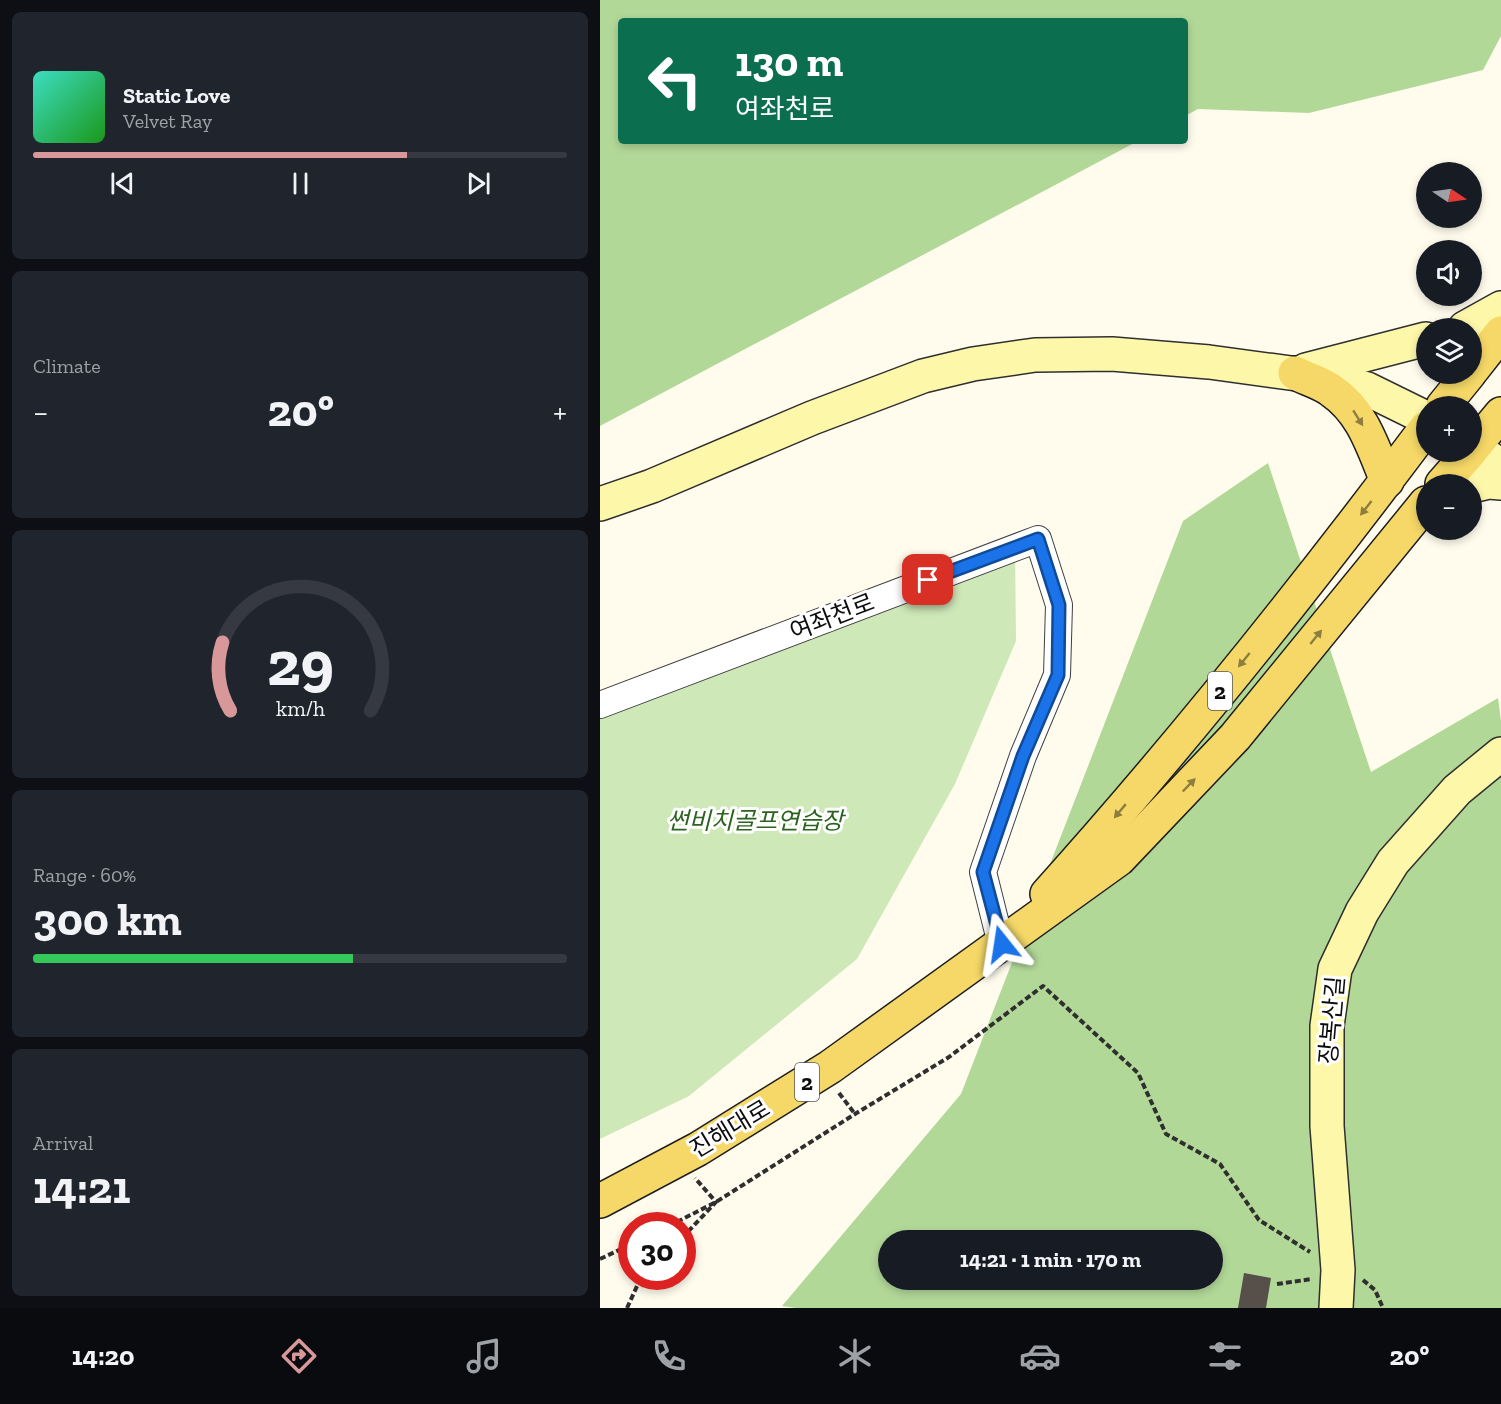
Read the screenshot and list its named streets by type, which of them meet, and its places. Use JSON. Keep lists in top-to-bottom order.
{
  "streets": {
    "main road": ["2", "진해대로"],
    "street": ["여좌천로", "장복산길"]
  },
  "crossings": [
    ["여좌천로", "2"],
    ["여좌천로", "진해대로"],
    ["2", "진해대로"]
  ],
  "parks": ["썬비치골프연습장"],
  "north": "right",
  "page": {
    "turn": ["130 m", "여좌천로"],
    "song": ["Static Love", "Velvet Ray"],
    "map_buttons": ["+", "−"],
    "tile": [
      "Climate",
      ["Range · 60%", "300 km"],
      ["Arrival", "14:21"]
    ],
    "heat": ["−", "20°", "+"],
    "limit": "30",
    "trip": "14:21 · 1 min · 170 m",
    "tabs": ["14:20", "20°"],
    "gauge": ["29", "km/h"]
  }
}
